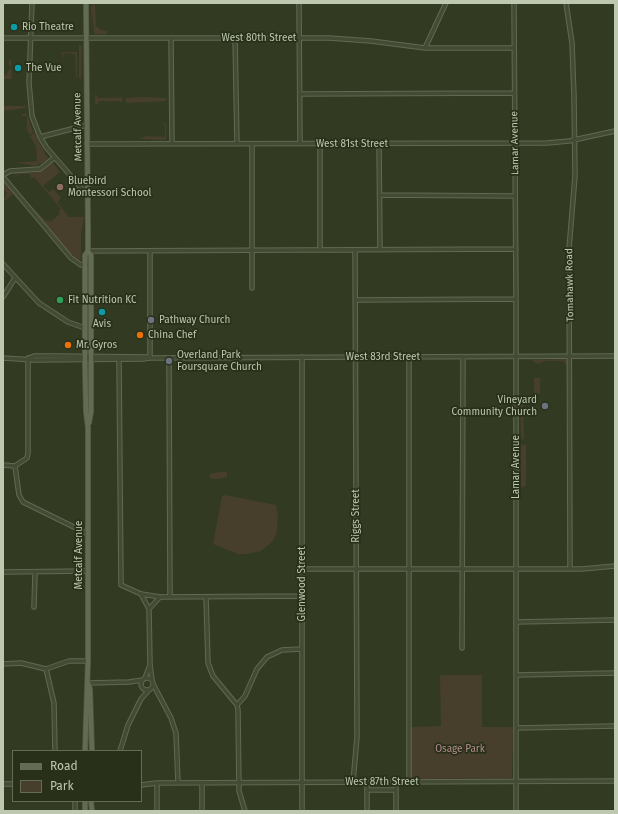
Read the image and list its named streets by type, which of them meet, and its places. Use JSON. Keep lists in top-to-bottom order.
{
  "streets": {
    "main road": ["Metcalf Avenue"],
    "street": [
      "West 80th Street",
      "Lamar Avenue",
      "West 81st Street",
      "Tomahawk Road",
      "West 83rd Street",
      "Riggs Street",
      "Glenwood Street",
      "West 87th Street"
    ]
  },
  "crossings": [
    ["West 80th Street", "Metcalf Avenue"],
    ["West 80th Street", "Lamar Avenue"],
    ["Metcalf Avenue", "West 81st Street"],
    ["Metcalf Avenue", "West 83rd Street"],
    ["Lamar Avenue", "West 81st Street"],
    ["Lamar Avenue", "West 83rd Street"],
    ["Lamar Avenue", "West 87th Street"],
    ["West 81st Street", "Tomahawk Road"],
    ["Tomahawk Road", "West 83rd Street"],
    ["West 83rd Street", "Riggs Street"],
    ["West 83rd Street", "Glenwood Street"],
    ["Riggs Street", "West 87th Street"],
    ["Glenwood Street", "West 87th Street"]
  ],
  "parks": ["Osage Park"],
  "places": [
    "Rio Theatre",
    "The Vue",
    "Bluebird Montessori School",
    "Fit Nutrition KC",
    "Avis",
    "Pathway Church",
    "China Chef",
    "Mr. Gyros",
    "Overland Park Foursquare Church",
    "Vineyard Community Church"
  ],
  "legend": ["Road", "Park"]
}
